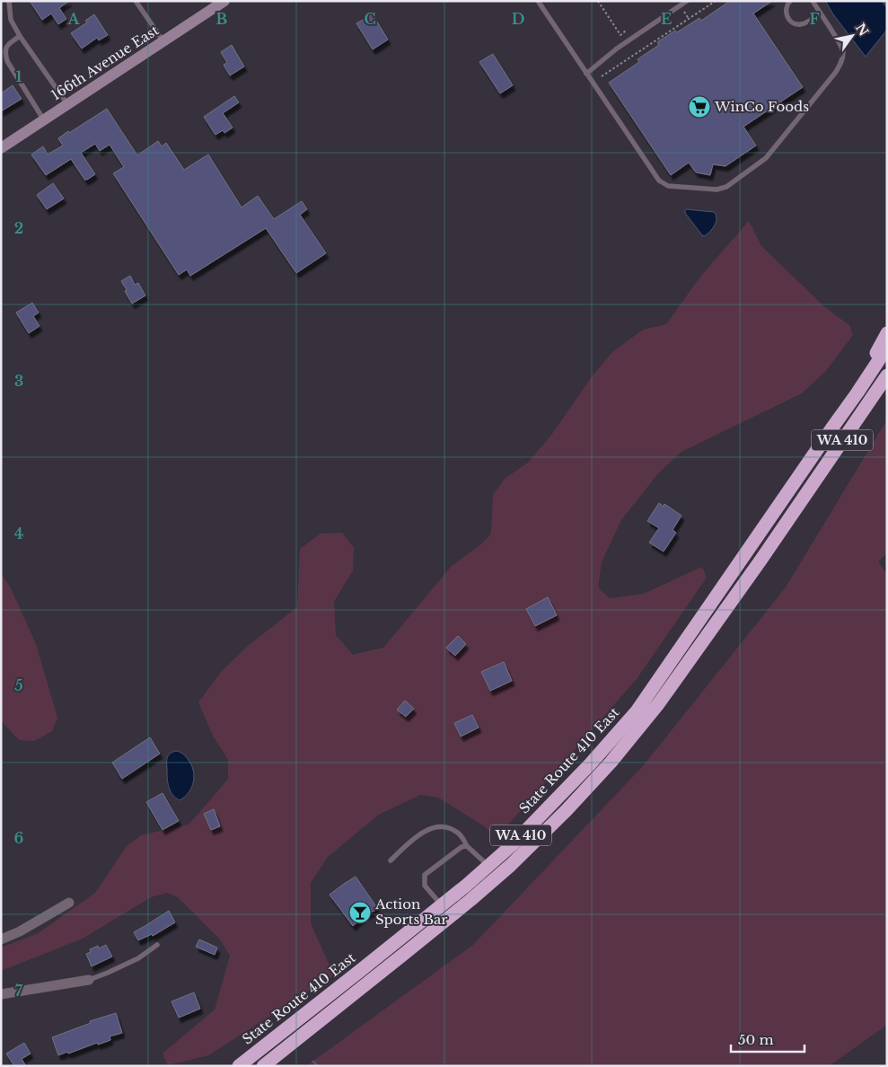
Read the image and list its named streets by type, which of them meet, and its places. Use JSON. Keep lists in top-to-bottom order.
{
  "streets": {
    "highway": ["WA 410", "State Route 410 East"],
    "street": ["166th Avenue East"]
  },
  "crossings": [
    ["WA 410", "State Route 410 East"]
  ],
  "places": {
    "supermarket": ["WinCo Foods"],
    "bar": ["Action Sports Bar"]
  },
  "scale_bar": "50 m",
  "north": "top right",
  "grid": {
    "columns": [
      "A",
      "B",
      "C",
      "D",
      "E",
      "F"
    ],
    "rows": [
      "1",
      "2",
      "3",
      "4",
      "5",
      "6",
      "7"
    ]
  }
}
